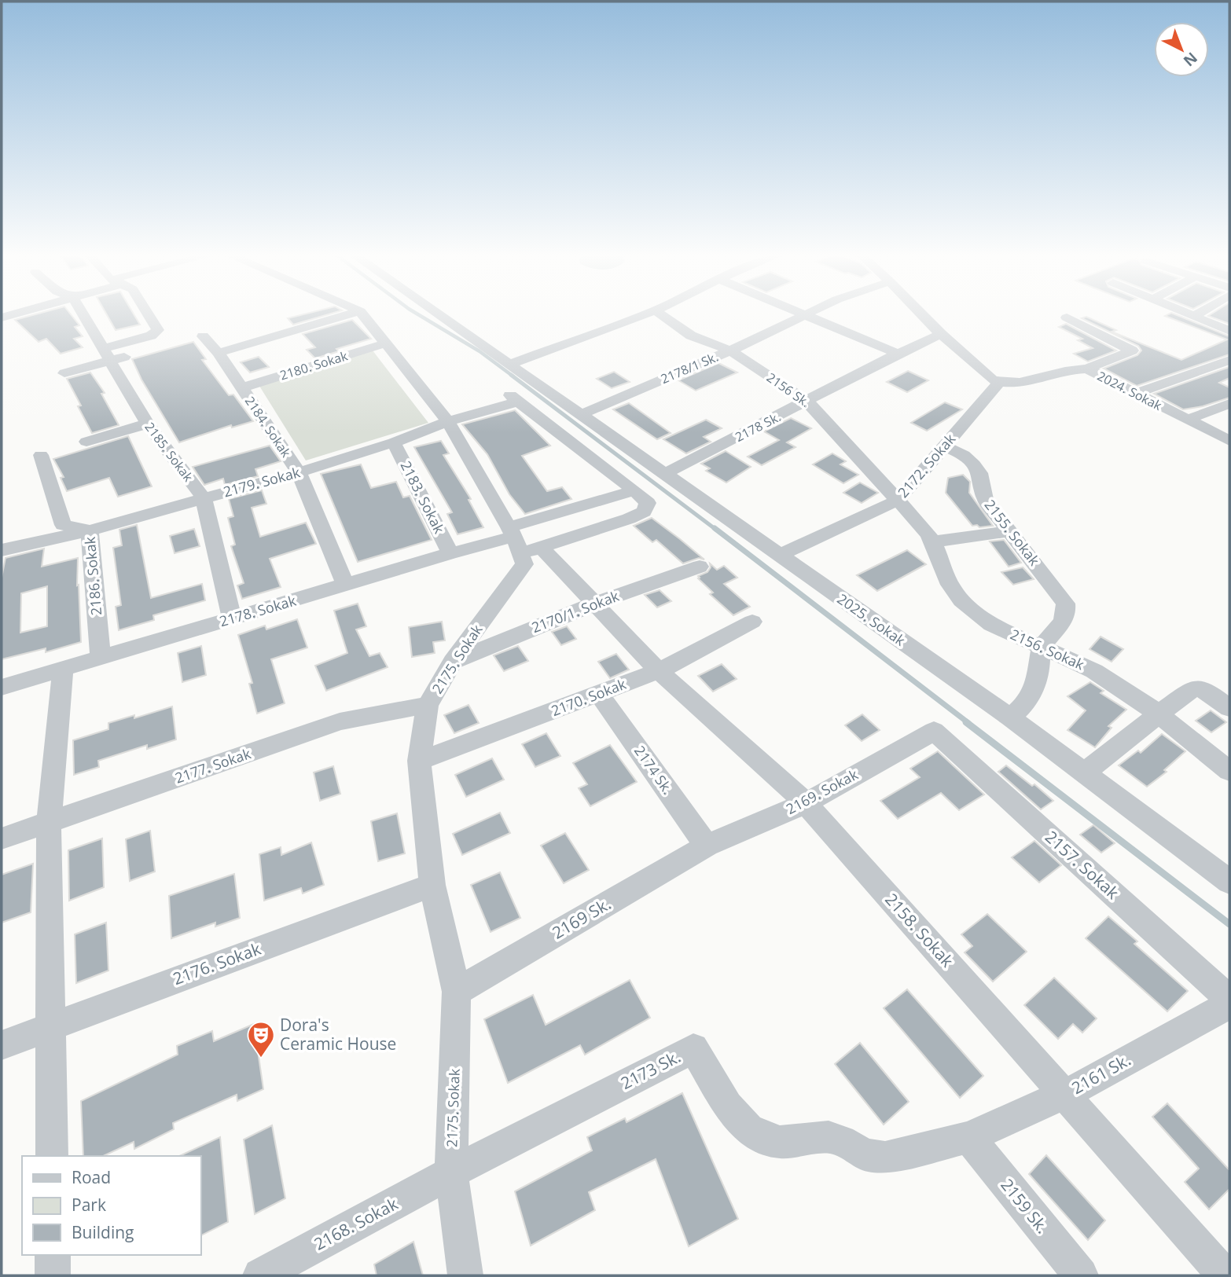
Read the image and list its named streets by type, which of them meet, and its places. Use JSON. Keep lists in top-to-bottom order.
{
  "streets": {
    "street": [
      "2180. Sokak",
      "2178/1 Sk.",
      "2156 Sk.",
      "2024. Sokak",
      "2184. Sokak",
      "2178 Sk.",
      "2185. Sokak",
      "2172. Sokak",
      "2179. Sokak",
      "2183. Sokak",
      "2155. Sokak",
      "2186. Sokak",
      "2178. Sokak",
      "2170/1. Sokak",
      "2025. Sokak",
      "2156. Sokak",
      "2175. Sokak",
      "2170. Sokak",
      "2177. Sokak",
      "2174 Sk.",
      "2169. Sokak",
      "2157. Sokak",
      "2169 Sk.",
      "2158. Sokak",
      "2176. Sokak",
      "2173 Sk.",
      "2161 Sk.",
      "2159 Sk.",
      "2168. Sokak"
    ]
  },
  "crossings": [
    ["2180. Sokak", "2184. Sokak"],
    ["2178/1 Sk.", "2156 Sk."],
    ["2178/1 Sk.", "2025. Sokak"],
    ["2156 Sk.", "2178 Sk."],
    ["2156 Sk.", "2172. Sokak"],
    ["2156 Sk.", "2156. Sokak"],
    ["2024. Sokak", "2172. Sokak"],
    ["2184. Sokak", "2179. Sokak"],
    ["2184. Sokak", "2178. Sokak"],
    ["2178 Sk.", "2025. Sokak"],
    ["2185. Sokak", "2179. Sokak"],
    ["2185. Sokak", "2178. Sokak"],
    ["2172. Sokak", "2155. Sokak"],
    ["2172. Sokak", "2025. Sokak"],
    ["2172. Sokak", "2156. Sokak"],
    ["2179. Sokak", "2183. Sokak"],
    ["2179. Sokak", "2186. Sokak"],
    ["2183. Sokak", "2178. Sokak"],
    ["2155. Sokak", "2156. Sokak"],
    ["2186. Sokak", "2178. Sokak"],
    ["2178. Sokak", "2175. Sokak"],
    ["2178. Sokak", "2158. Sokak"],
    ["2170/1. Sokak", "2175. Sokak"],
    ["2170/1. Sokak", "2158. Sokak"],
    ["2175. Sokak", "2170. Sokak"],
    ["2175. Sokak", "2177. Sokak"],
    ["2175. Sokak", "2169 Sk."],
    ["2175. Sokak", "2158. Sokak"],
    ["2175. Sokak", "2176. Sokak"],
    ["2175. Sokak", "2173 Sk."],
    ["2175. Sokak", "2168. Sokak"],
    ["2170. Sokak", "2174 Sk."],
    ["2170. Sokak", "2158. Sokak"],
    ["2174 Sk.", "2169. Sokak"],
    ["2174 Sk.", "2169 Sk."],
    ["2169. Sokak", "2157. Sokak"],
    ["2169. Sokak", "2169 Sk."],
    ["2169. Sokak", "2158. Sokak"],
    ["2158. Sokak", "2161 Sk."],
    ["2173 Sk.", "2161 Sk."],
    ["2173 Sk.", "2168. Sokak"],
    ["2161 Sk.", "2159 Sk."]
  ],
  "places": {
    "theatre": ["Dora's Ceramic House"]
  },
  "legend": ["Road", "Park", "Building"],
  "north": "bottom right"
}
